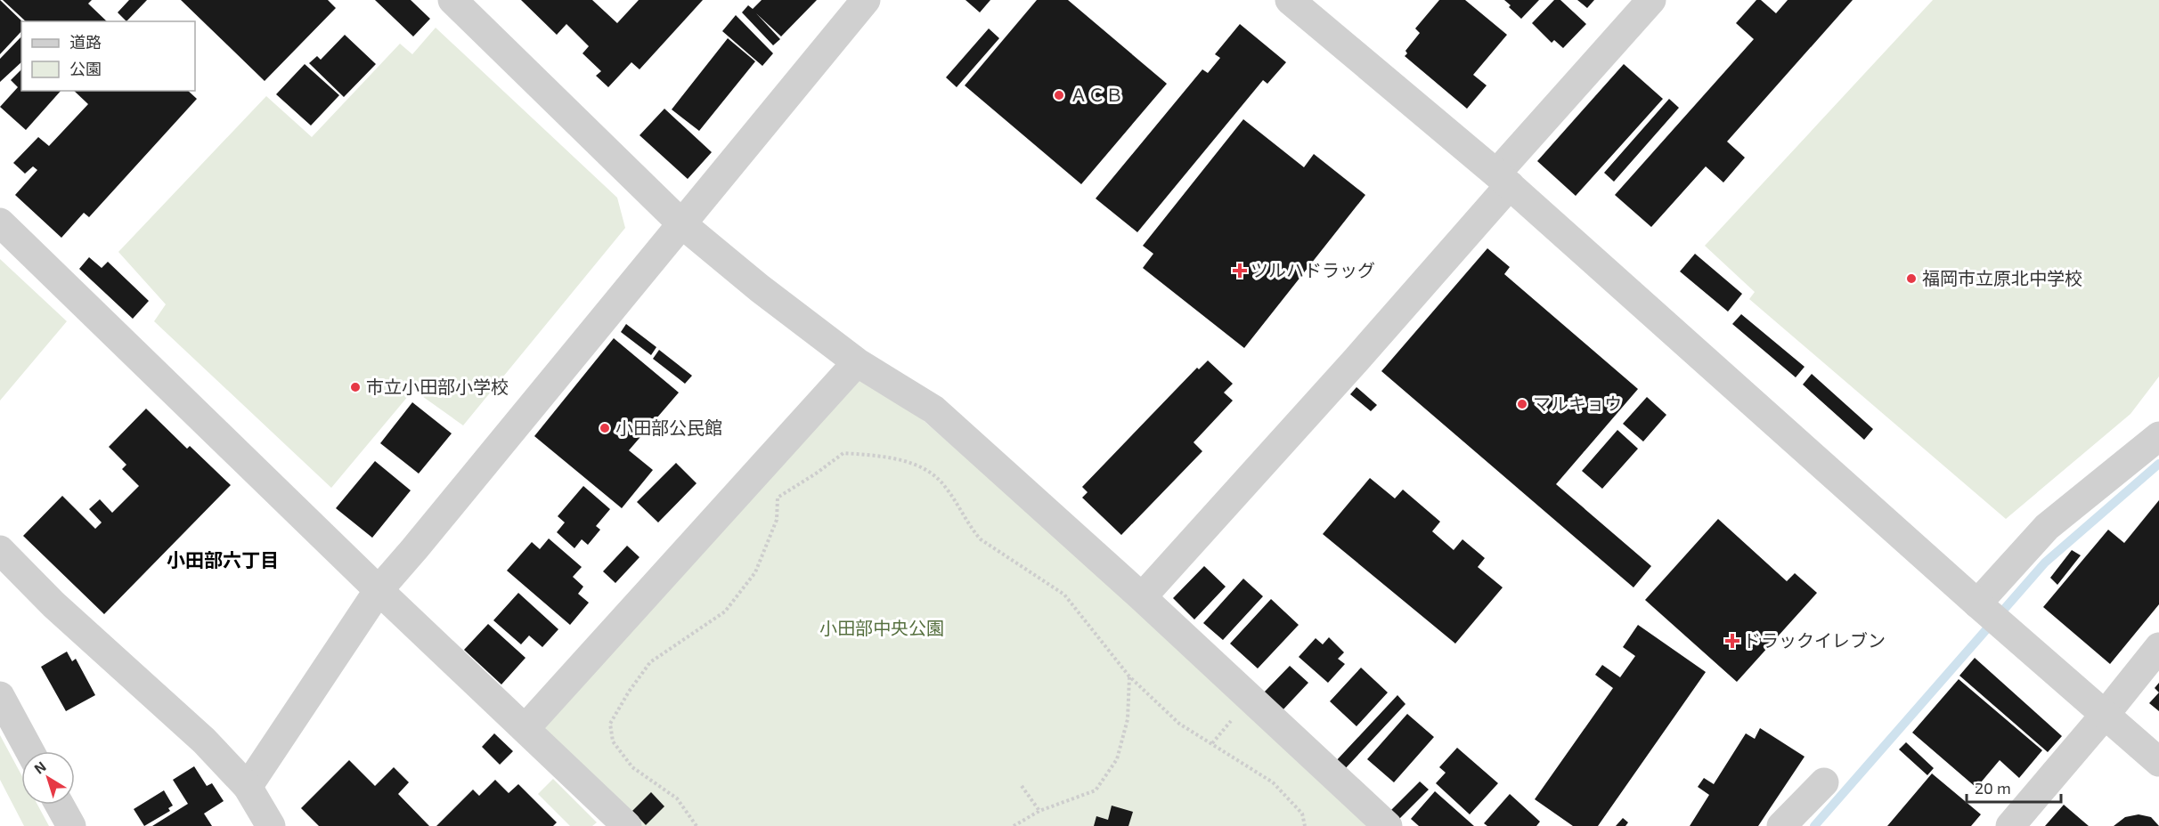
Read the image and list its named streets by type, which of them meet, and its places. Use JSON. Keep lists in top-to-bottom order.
{
  "districts": ["小田部六丁目"],
  "parks": ["小田部中央公園"],
  "places": {
    "other": [
      "ＡＣＢ",
      "福岡市立原北中学校",
      "市立小田部小学校",
      "マルキョウ",
      "小田部公民館"
    ],
    "health": ["ツルハドラッグ", "ドラックイレブン"]
  },
  "legend": ["道路", "公園"],
  "scale_bar": "20 m",
  "north": "top left"
}
